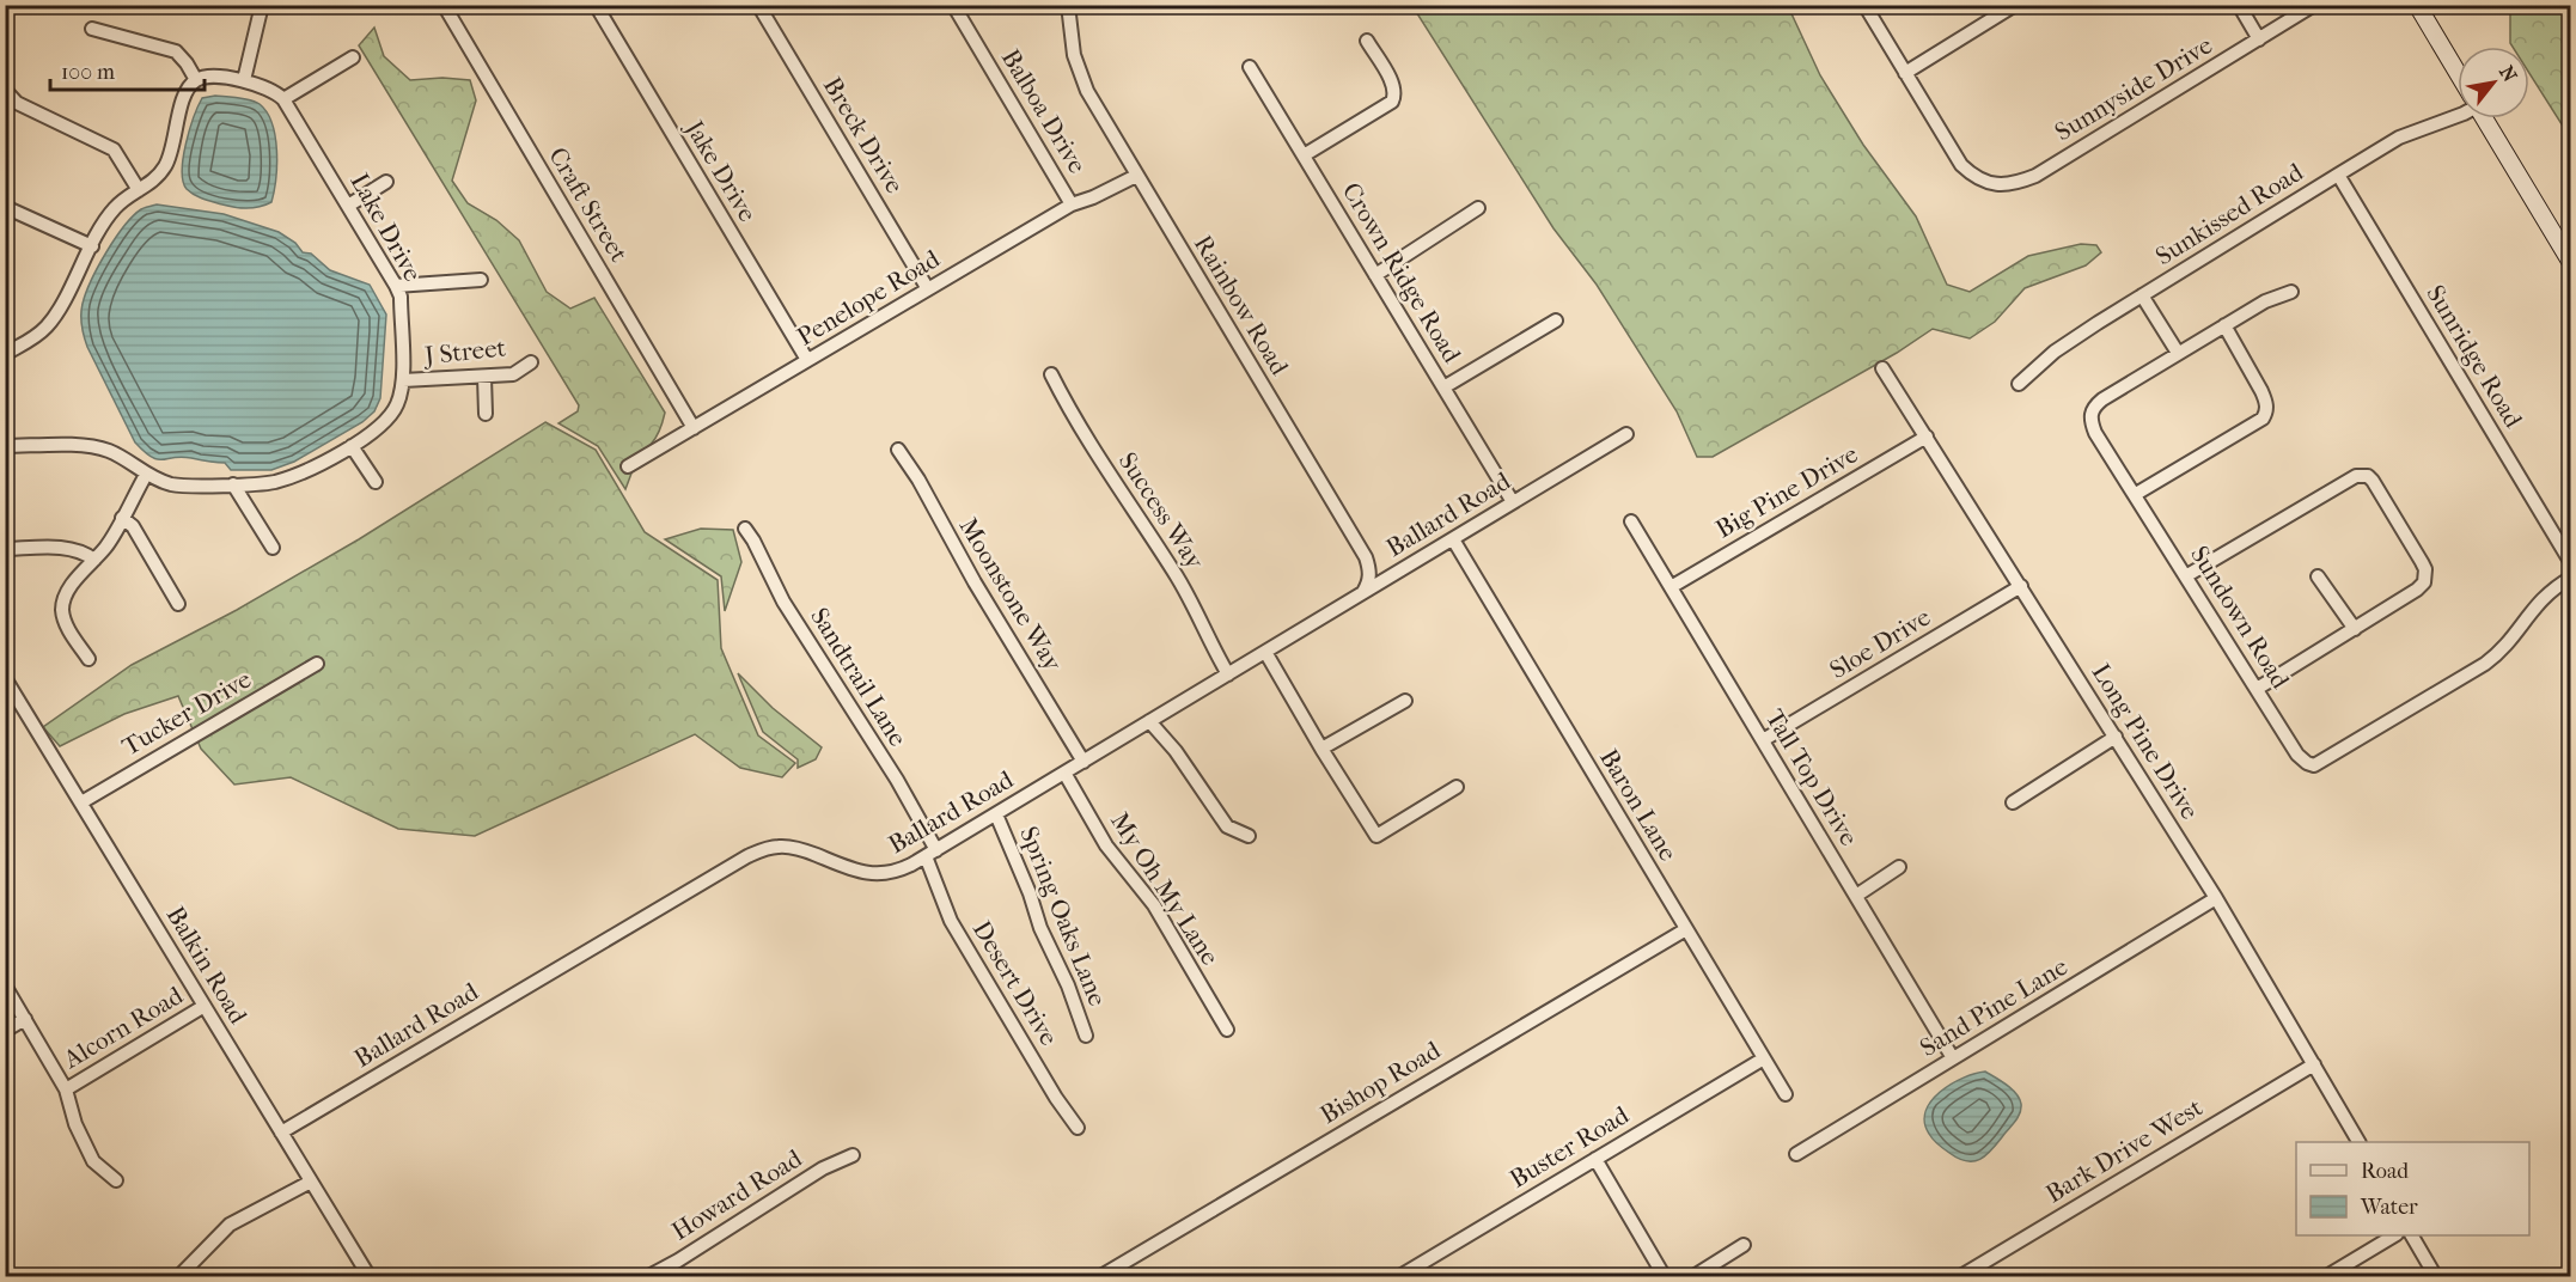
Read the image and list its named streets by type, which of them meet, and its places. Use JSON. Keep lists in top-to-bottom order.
{
  "streets": {
    "street": [
      "Sunnyside Drive",
      "Balboa Drive",
      "Breck Drive",
      "Jake Drive",
      "Craft Street",
      "Sunkissed Road",
      "Lake Drive",
      "Crown Ridge Road",
      "Penelope Road",
      "Rainbow Road",
      "J Street",
      "Sunridge Road",
      "Big Pine Drive",
      "Success Way",
      "Ballard Road",
      "Moonstone Way",
      "Sundown Road",
      "Sloe Drive",
      "Sandtrail Lane",
      "Tucker Drive",
      "Long Pine Drive",
      "Tall Top Drive",
      "Baron Lane",
      "My Oh My Lane",
      "Spring Oaks Lane",
      "Balkin Road",
      "Desert Drive",
      "Sand Pine Lane",
      "Alcorn Road",
      "Bishop Road",
      "Buster Road",
      "Bark Drive West",
      "Howard Road"
    ]
  },
  "crossings": [
    ["Balboa Drive", "Penelope Road"],
    ["Breck Drive", "Penelope Road"],
    ["Jake Drive", "Penelope Road"],
    ["Craft Street", "Penelope Road"],
    ["Sunkissed Road", "Sunridge Road"],
    ["Lake Drive", "J Street"],
    ["Crown Ridge Road", "Ballard Road"],
    ["Penelope Road", "Rainbow Road"],
    ["Rainbow Road", "Ballard Road"],
    ["Big Pine Drive", "Long Pine Drive"],
    ["Big Pine Drive", "Tall Top Drive"],
    ["Success Way", "Ballard Road"],
    ["Ballard Road", "Moonstone Way"],
    ["Ballard Road", "Sandtrail Lane"],
    ["Ballard Road", "Baron Lane"],
    ["Ballard Road", "My Oh My Lane"],
    ["Ballard Road", "Spring Oaks Lane"],
    ["Ballard Road", "Balkin Road"],
    ["Ballard Road", "Desert Drive"],
    ["Sloe Drive", "Long Pine Drive"],
    ["Sloe Drive", "Tall Top Drive"],
    ["Sandtrail Lane", "Desert Drive"],
    ["Tucker Drive", "Balkin Road"],
    ["Long Pine Drive", "Sand Pine Lane"],
    ["Long Pine Drive", "Bark Drive West"],
    ["Tall Top Drive", "Sand Pine Lane"],
    ["Baron Lane", "Bishop Road"],
    ["Baron Lane", "Buster Road"],
    ["Balkin Road", "Alcorn Road"]
  ],
  "legend": ["Road", "Water"],
  "scale_bar": "100 m",
  "north": "top right"
}
